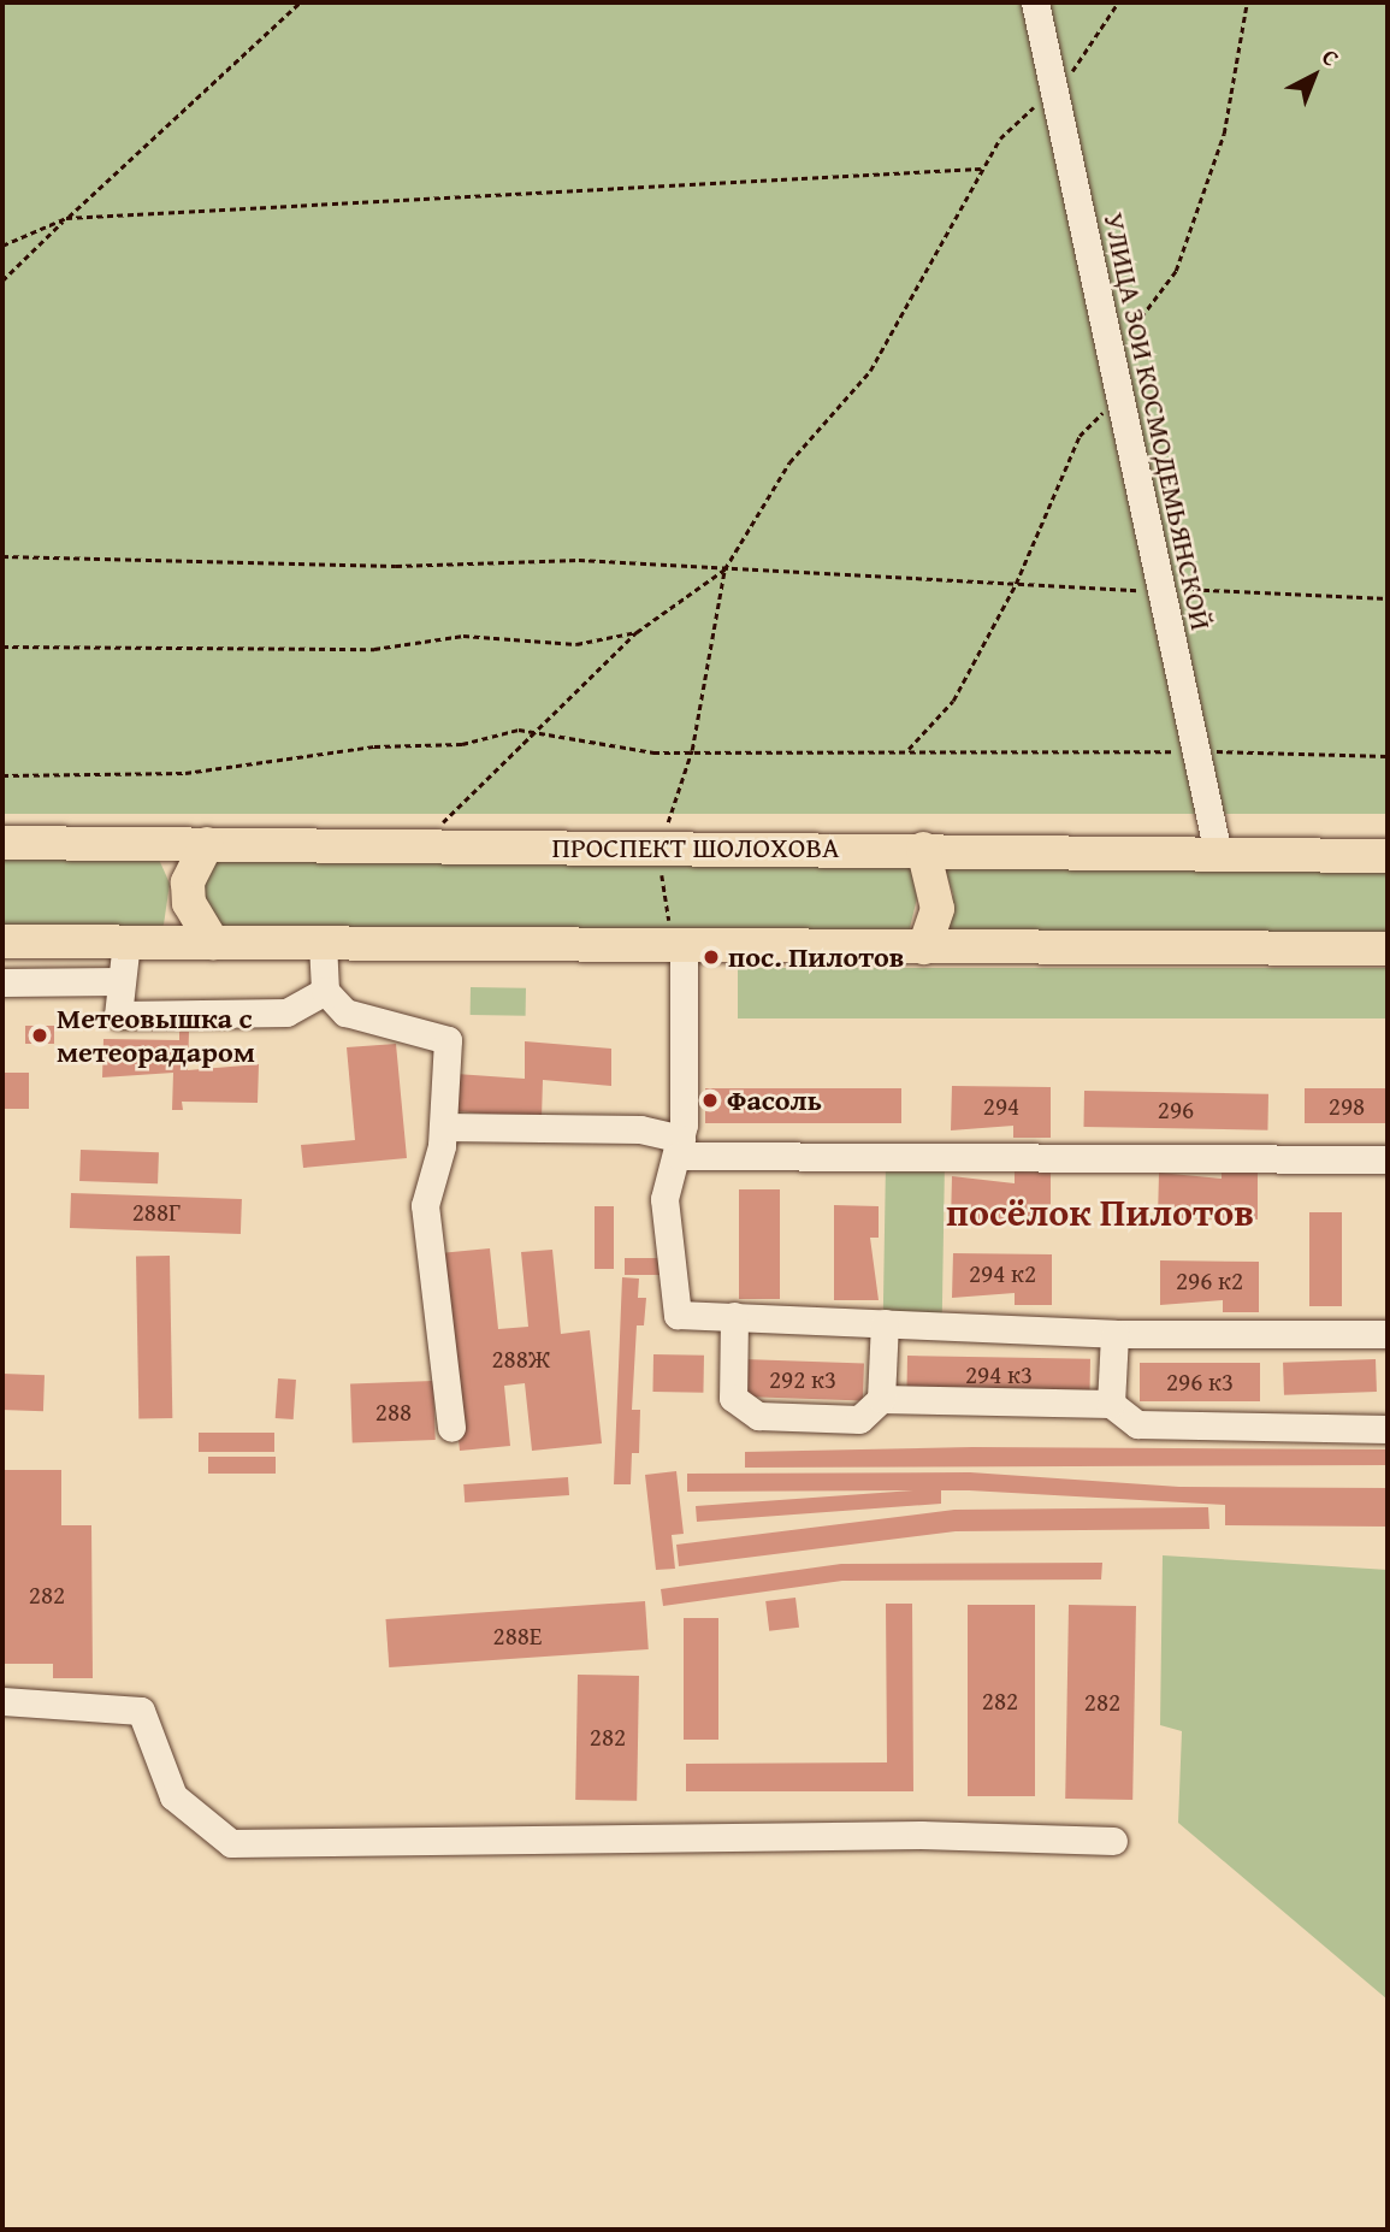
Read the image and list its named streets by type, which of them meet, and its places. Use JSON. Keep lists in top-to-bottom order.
{
  "streets": {
    "main road": ["ПРОСПЕКТ ШОЛОХОВА"],
    "street": ["УЛИЦА ЗОИ КОСМОДЕМЬЯНСКОЙ"]
  },
  "crossings": [
    ["УЛИЦА ЗОИ КОСМОДЕМЬЯНСКОЙ", "ПРОСПЕКТ ШОЛОХОВА"]
  ],
  "districts": ["посёлок Пилотов"],
  "places": ["пос. Пилотов", "Метеовышка с метеорадаром", "Фасоль"],
  "house_numbers": [
    "294",
    "298",
    "296",
    "288Г",
    "294 к2",
    "296 к2",
    "288Ж",
    "294 к3",
    "292 к3",
    "296 к3",
    "288",
    "282",
    "288Е",
    "282",
    "282",
    "282"
  ],
  "north": "top right"
}
